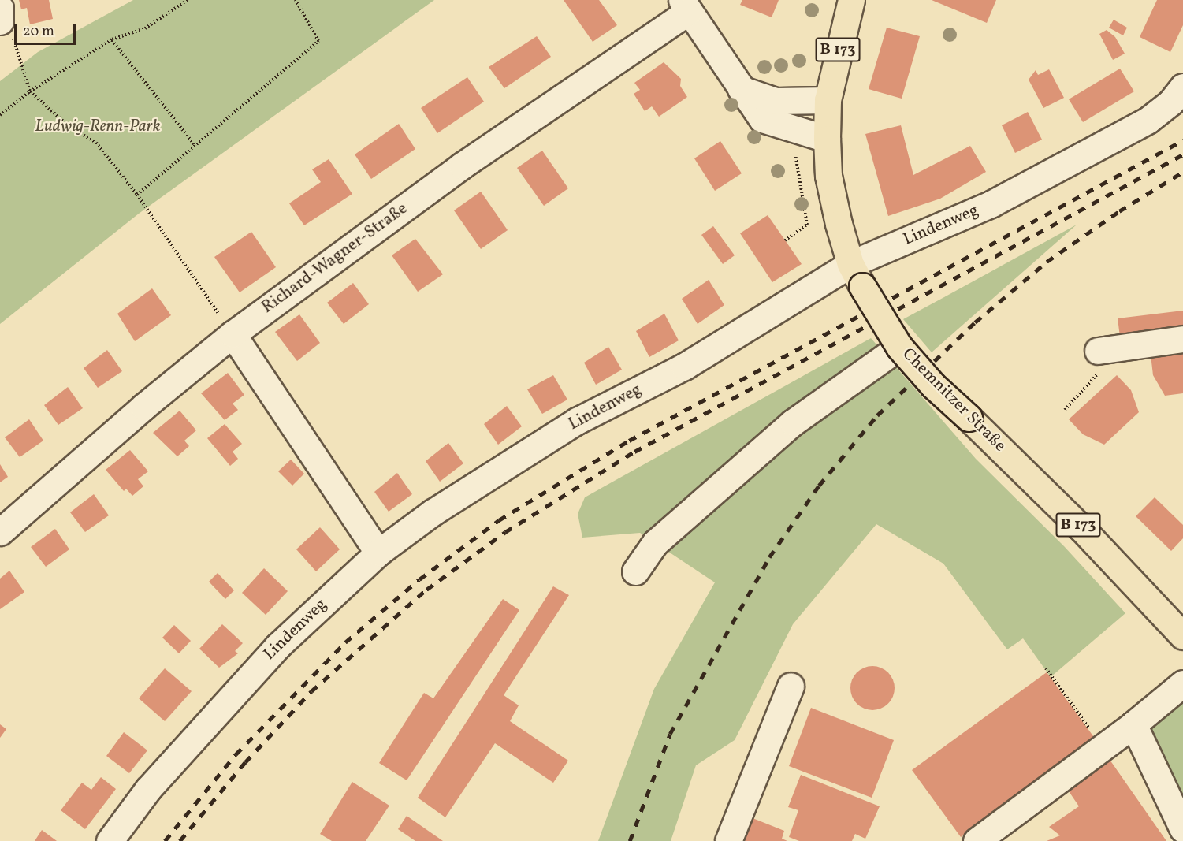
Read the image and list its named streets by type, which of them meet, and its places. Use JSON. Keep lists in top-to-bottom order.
{
  "streets": {
    "main road": ["B 173", "Chemnitzer Straße"],
    "street": ["Lindenweg", "Richard-Wagner-Straße"]
  },
  "crossings": [
    ["Lindenweg", "Chemnitzer Straße"]
  ],
  "parks": ["Ludwig-Renn-Park"],
  "scale_bar": "20 m"
}
